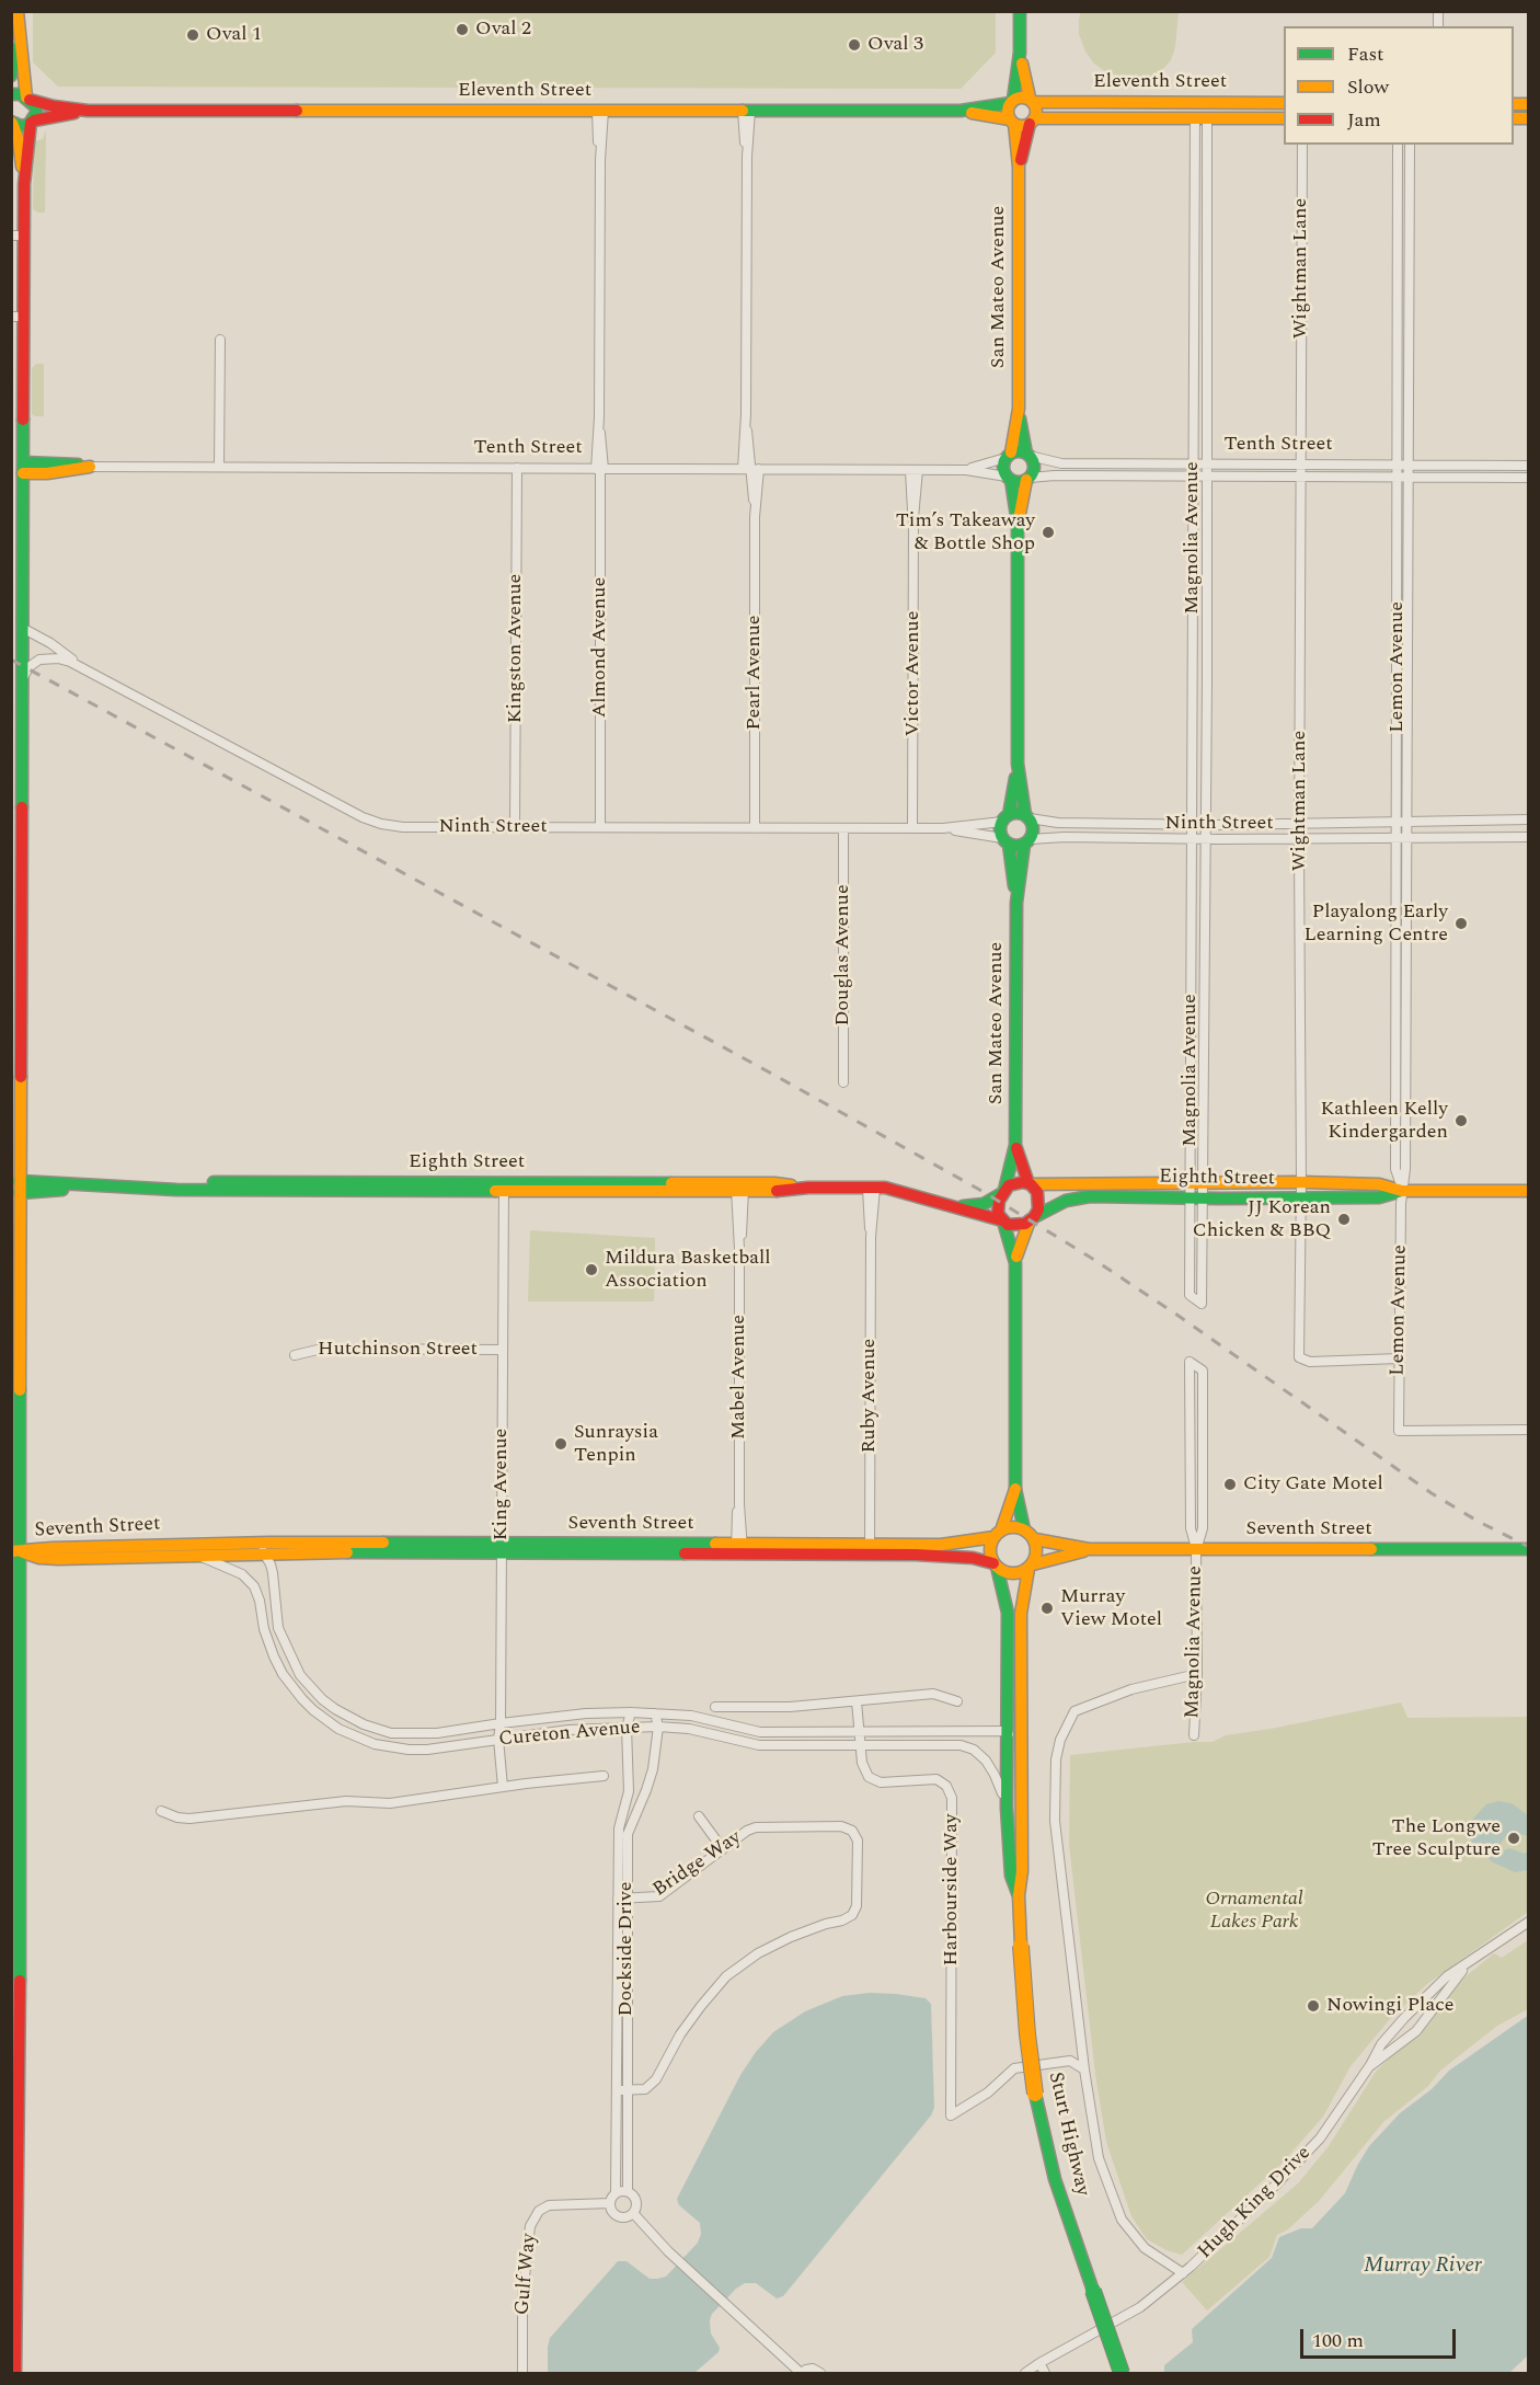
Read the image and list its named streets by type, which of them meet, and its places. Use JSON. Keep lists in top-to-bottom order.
{
  "streets": {
    "main road": [
      "Eleventh Street",
      "San Mateo Avenue",
      "Tenth Street",
      "Eighth Street",
      "Seventh Street",
      "Sturt Highway"
    ],
    "street": [
      "Wightman Lane",
      "Magnolia Avenue",
      "Almond Avenue",
      "Kingston Avenue",
      "Lemon Avenue",
      "Pearl Avenue",
      "Victor Avenue",
      "Ninth Street",
      "Douglas Avenue",
      "Hutchinson Street",
      "Mabel Avenue",
      "Ruby Avenue",
      "King Avenue",
      "Cureton Avenue",
      "Bridge Way",
      "Harbourside Way",
      "Dockside Drive",
      "Hugh King Drive",
      "Gulf Way"
    ]
  },
  "crossings": [
    ["Eleventh Street", "San Mateo Avenue"],
    ["Eleventh Street", "Magnolia Avenue"],
    ["Eleventh Street", "Almond Avenue"],
    ["Eleventh Street", "Pearl Avenue"],
    ["Wightman Lane", "Tenth Street"],
    ["Wightman Lane", "Lemon Avenue"],
    ["Wightman Lane", "Ninth Street"],
    ["Wightman Lane", "Eighth Street"],
    ["San Mateo Avenue", "Tenth Street"],
    ["San Mateo Avenue", "Ninth Street"],
    ["San Mateo Avenue", "Eighth Street"],
    ["Tenth Street", "Magnolia Avenue"],
    ["Tenth Street", "Almond Avenue"],
    ["Tenth Street", "Kingston Avenue"],
    ["Tenth Street", "Lemon Avenue"],
    ["Tenth Street", "Pearl Avenue"],
    ["Tenth Street", "Victor Avenue"],
    ["Magnolia Avenue", "Ninth Street"],
    ["Magnolia Avenue", "Eighth Street"],
    ["Magnolia Avenue", "Seventh Street"],
    ["Almond Avenue", "Ninth Street"],
    ["Kingston Avenue", "Ninth Street"],
    ["Lemon Avenue", "Ninth Street"],
    ["Lemon Avenue", "Eighth Street"],
    ["Pearl Avenue", "Ninth Street"],
    ["Victor Avenue", "Ninth Street"],
    ["Ninth Street", "Douglas Avenue"],
    ["Eighth Street", "Mabel Avenue"],
    ["Eighth Street", "Ruby Avenue"],
    ["Eighth Street", "King Avenue"],
    ["Hutchinson Street", "King Avenue"],
    ["Mabel Avenue", "Seventh Street"],
    ["Ruby Avenue", "Seventh Street"],
    ["King Avenue", "Seventh Street"],
    ["King Avenue", "Cureton Avenue"],
    ["Seventh Street", "Cureton Avenue"],
    ["Seventh Street", "Sturt Highway"],
    ["Cureton Avenue", "Harbourside Way"],
    ["Cureton Avenue", "Dockside Drive"],
    ["Cureton Avenue", "Sturt Highway"],
    ["Bridge Way", "Dockside Drive"],
    ["Dockside Drive", "Gulf Way"]
  ],
  "water": ["Murray River"],
  "parks": ["Ornamental Lakes Park"],
  "places": [
    "Oval 2",
    "Oval 1",
    "Oval 3",
    "Tim’s Takeaway & Bottle Shop",
    "Playalong Early Learning Centre",
    "Kathleen Kelly Kindergarden",
    "JJ Korean Chicken & BBQ",
    "Mildura Basketball Association",
    "Sunraysia Tenpin",
    "City Gate Motel",
    "Murray View Motel",
    "The Longwe Tree Sculpture",
    "Nowingi Place"
  ],
  "legend": ["Fast", "Slow", "Jam"],
  "scale_bar": "100 m"
}
